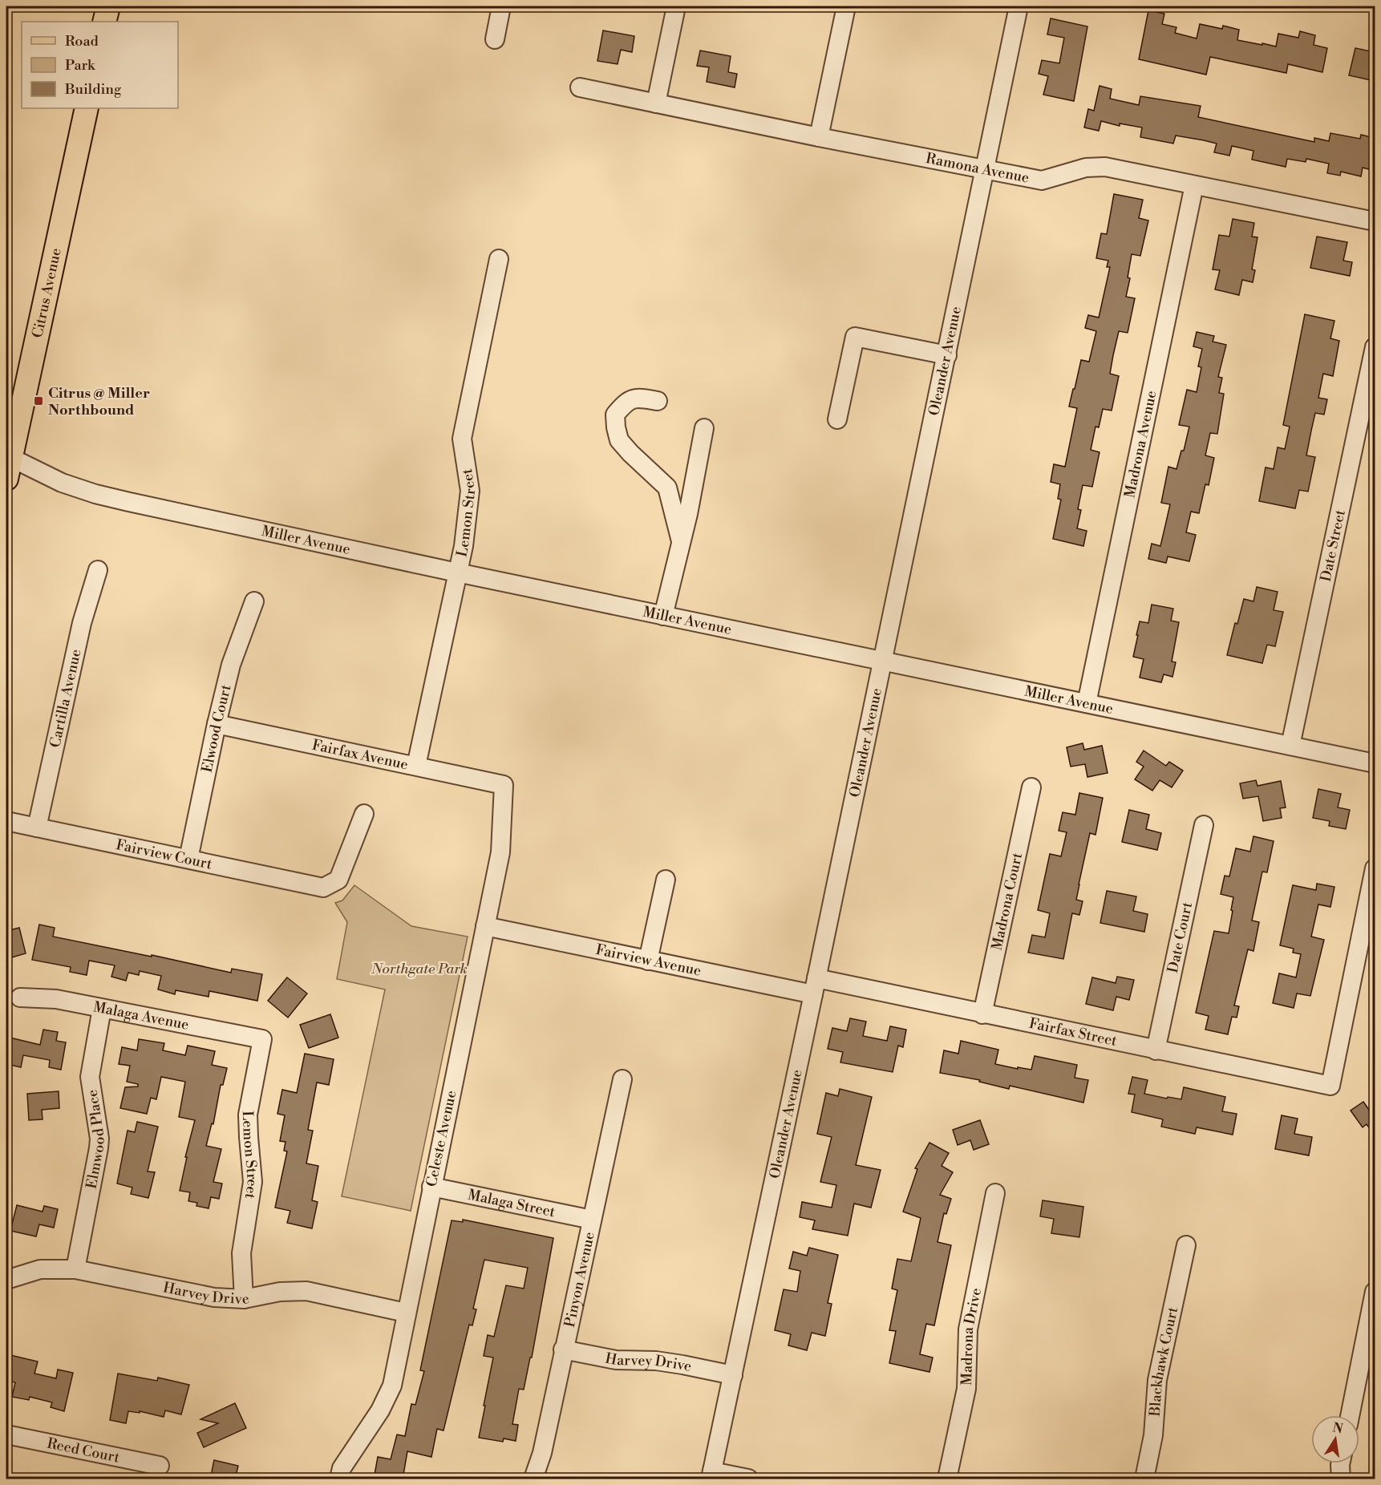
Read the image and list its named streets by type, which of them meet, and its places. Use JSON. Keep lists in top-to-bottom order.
{
  "streets": {
    "main road": ["Citrus Avenue"],
    "street": [
      "Ramona Avenue",
      "Oleander Avenue",
      "Madrona Avenue",
      "Lemon Street",
      "Miller Avenue",
      "Date Street",
      "Cartilla Avenue",
      "Elwood Court",
      "Fairfax Avenue",
      "Fairview Court",
      "Madrona Court",
      "Date Court",
      "Fairview Avenue",
      "Malaga Avenue",
      "Fairfax Street",
      "Celeste Avenue",
      "Elmwood Place",
      "Malaga Street",
      "Pinyon Avenue",
      "Harvey Drive",
      "Madrona Drive",
      "Blackhawk Court",
      "Reed Court"
    ]
  },
  "crossings": [
    ["Ramona Avenue", "Oleander Avenue"],
    ["Ramona Avenue", "Madrona Avenue"],
    ["Citrus Avenue", "Miller Avenue"],
    ["Oleander Avenue", "Miller Avenue"],
    ["Oleander Avenue", "Fairview Avenue"],
    ["Oleander Avenue", "Fairfax Street"],
    ["Oleander Avenue", "Harvey Drive"],
    ["Madrona Avenue", "Miller Avenue"],
    ["Lemon Street", "Miller Avenue"],
    ["Lemon Street", "Fairfax Avenue"],
    ["Lemon Street", "Malaga Avenue"],
    ["Lemon Street", "Harvey Drive"],
    ["Miller Avenue", "Date Street"],
    ["Cartilla Avenue", "Fairview Court"],
    ["Elwood Court", "Fairfax Avenue"],
    ["Elwood Court", "Fairview Court"],
    ["Fairfax Avenue", "Celeste Avenue"],
    ["Madrona Court", "Fairfax Street"],
    ["Date Court", "Fairfax Street"],
    ["Fairview Avenue", "Fairfax Street"],
    ["Fairview Avenue", "Celeste Avenue"],
    ["Malaga Avenue", "Elmwood Place"],
    ["Celeste Avenue", "Malaga Street"],
    ["Celeste Avenue", "Harvey Drive"],
    ["Elmwood Place", "Harvey Drive"],
    ["Malaga Street", "Pinyon Avenue"],
    ["Pinyon Avenue", "Harvey Drive"]
  ],
  "parks": ["Northgate Park"],
  "places": {
    "transit": ["Citrus @ Miller Northbound"]
  },
  "legend": ["Road", "Park", "Building"],
  "north": "top"
}
